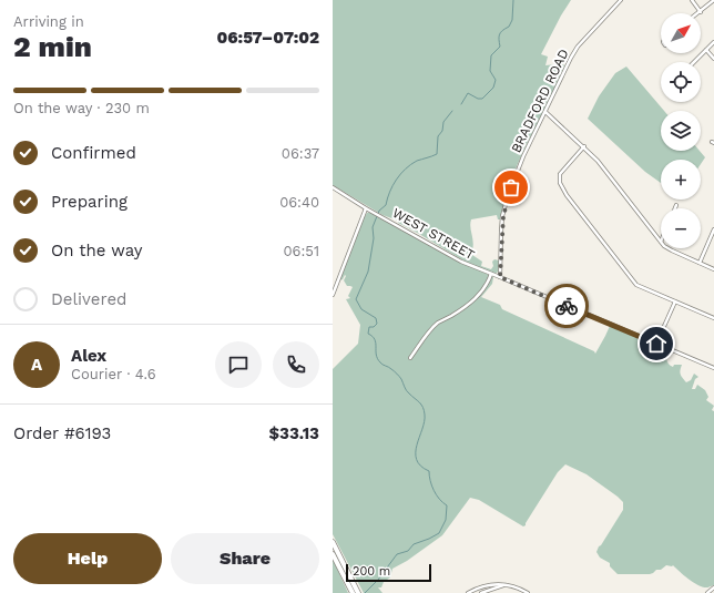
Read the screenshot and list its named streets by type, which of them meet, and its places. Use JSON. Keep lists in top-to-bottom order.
{
  "streets": {
    "street": ["BRADFORD ROAD", "WEST STREET"]
  },
  "crossings": [
    ["BRADFORD ROAD", "WEST STREET"]
  ],
  "scale_bar": "200 m",
  "north": "top right",
  "page": {
    "heading": ["2 min", "Arriving in", "06:57–07:02"],
    "panel": [
      "Alex",
      "Courier · 4.6",
      "Order #6193",
      "$33.13"
    ],
    "map_buttons": ["+", "−"],
    "bar": "On the way · 230 m",
    "list": [
      ["Confirmed", "06:37"],
      ["Preparing", "06:40"],
      ["On the way", "06:51"],
      "Delivered"
    ],
    "round": "A",
    "buttons": ["Help", "Share"],
    "scale": "200 m"
  }
}
